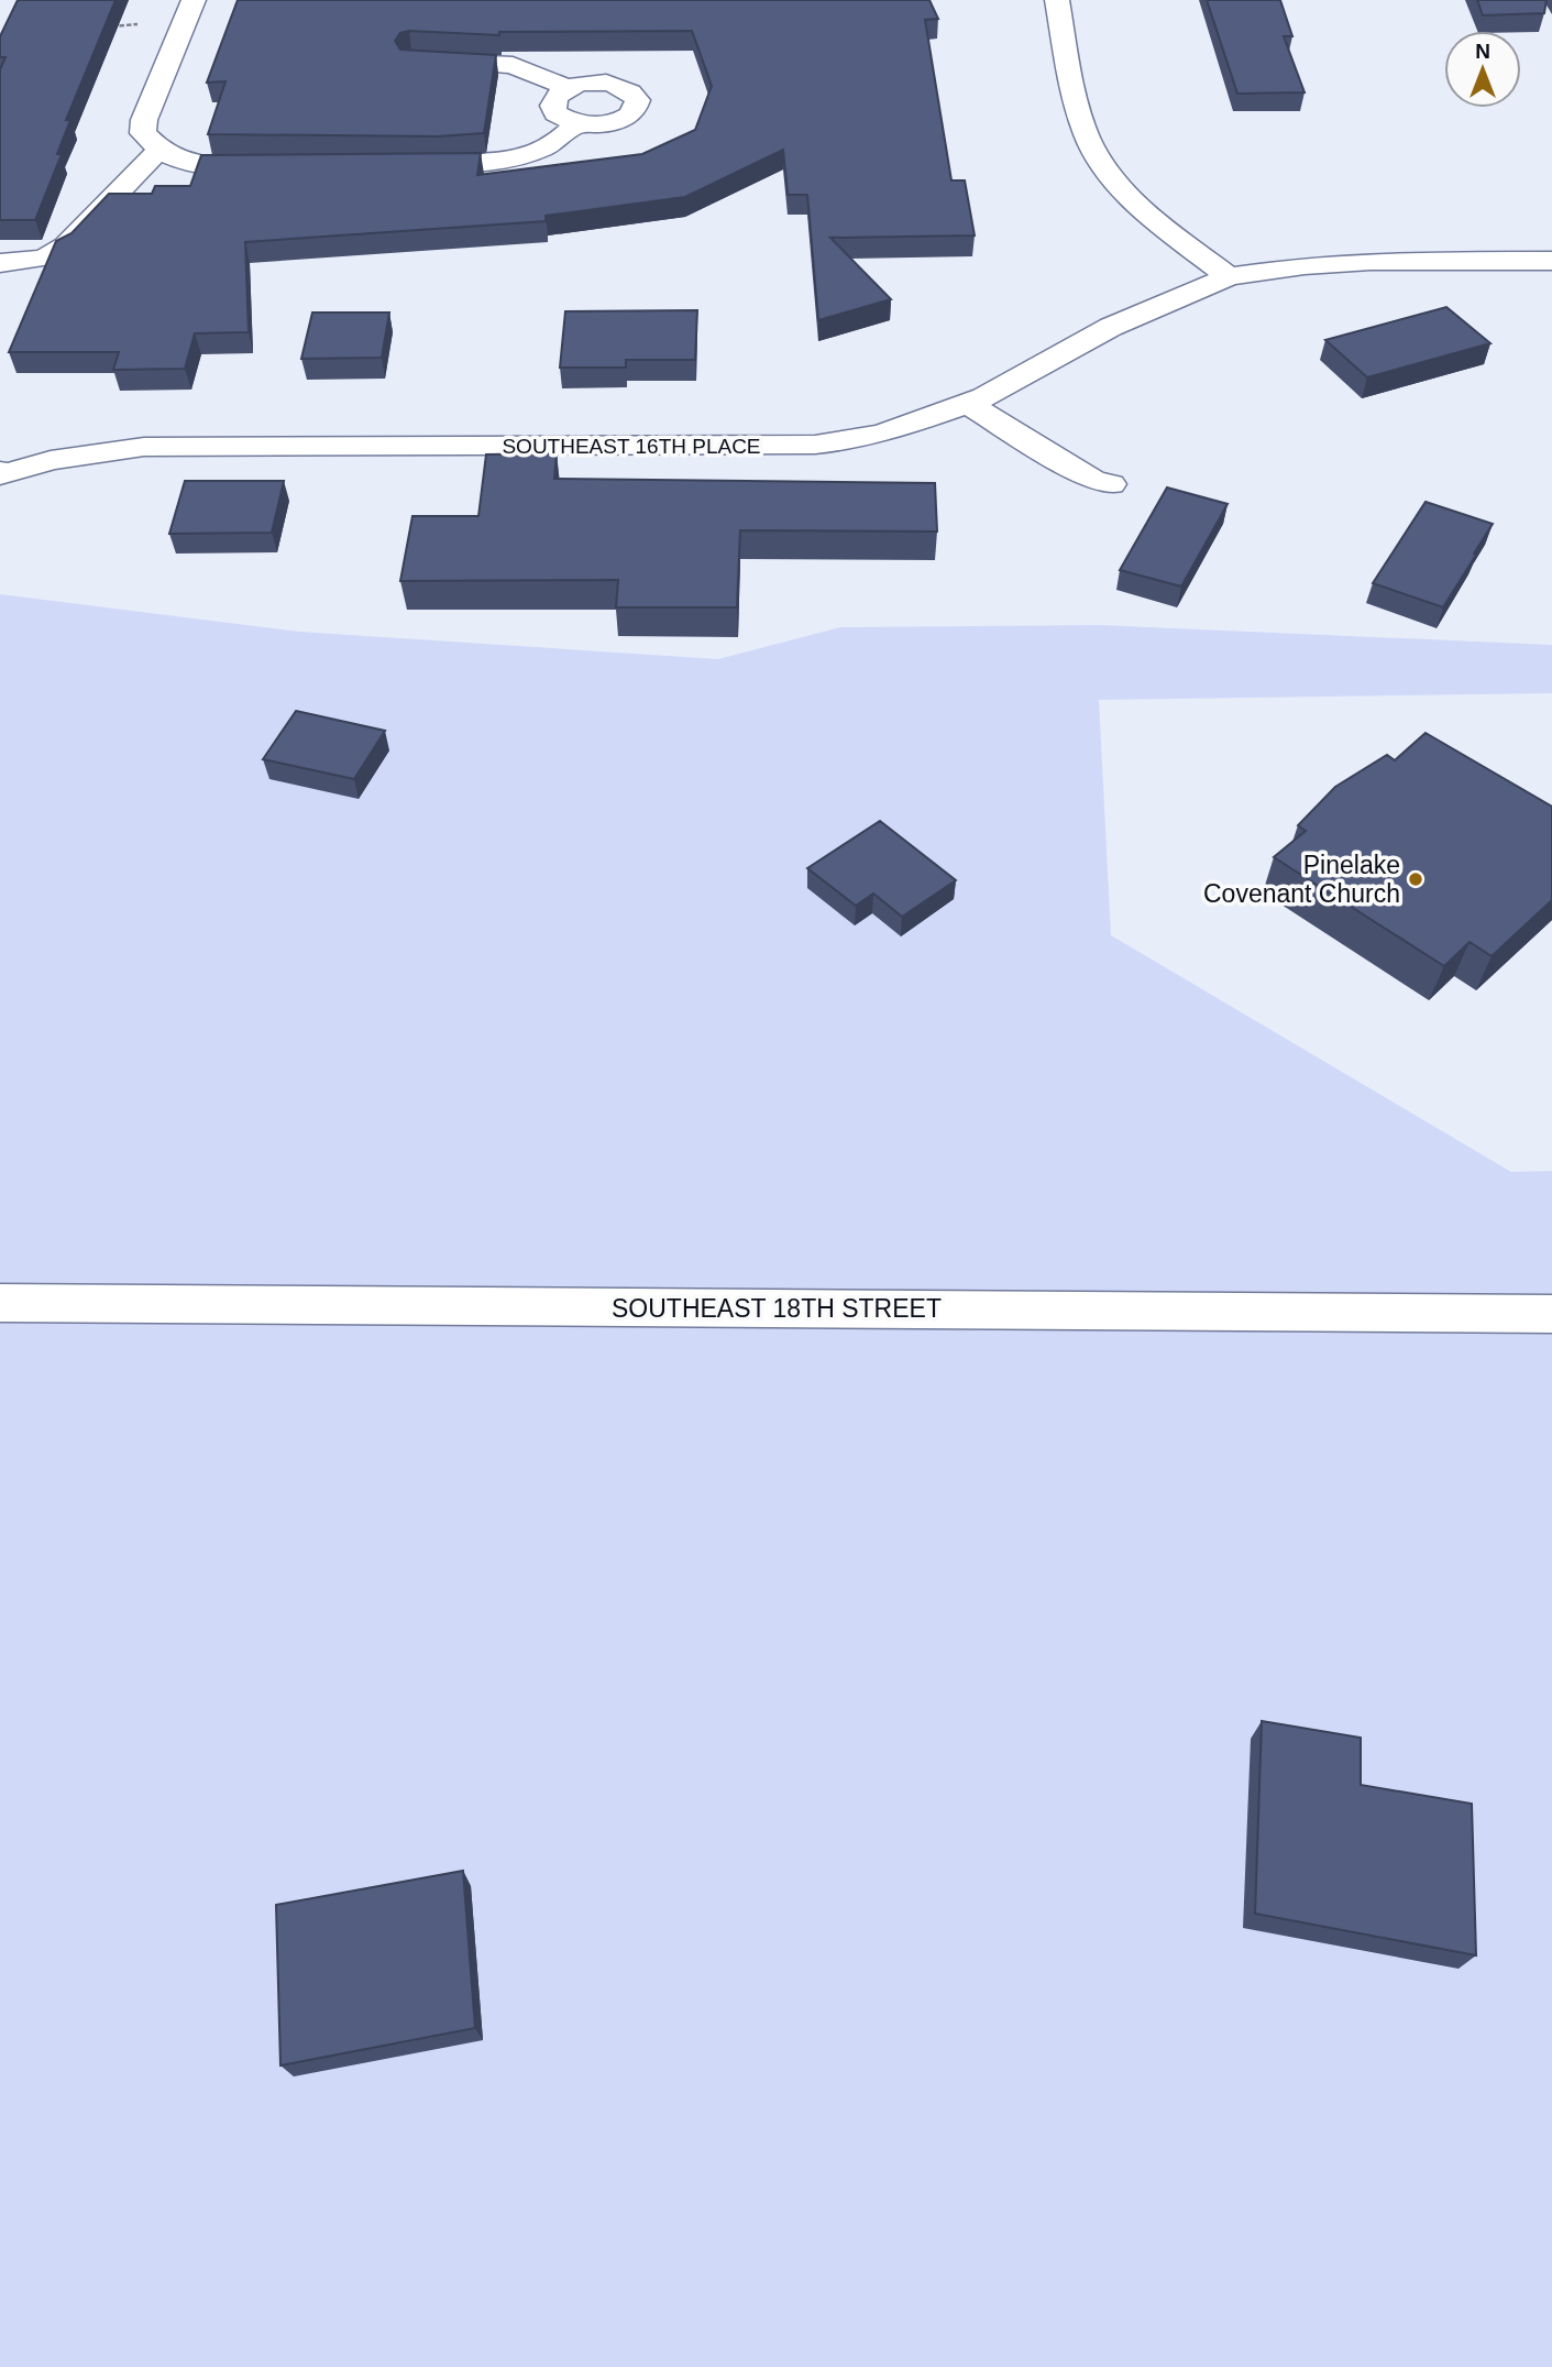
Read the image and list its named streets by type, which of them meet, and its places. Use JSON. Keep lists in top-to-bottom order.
{
  "streets": {
    "street": ["SOUTHEAST 16TH PLACE", "SOUTHEAST 18TH STREET"]
  },
  "places": ["Pinelake Covenant Church"],
  "north": "top"
}
